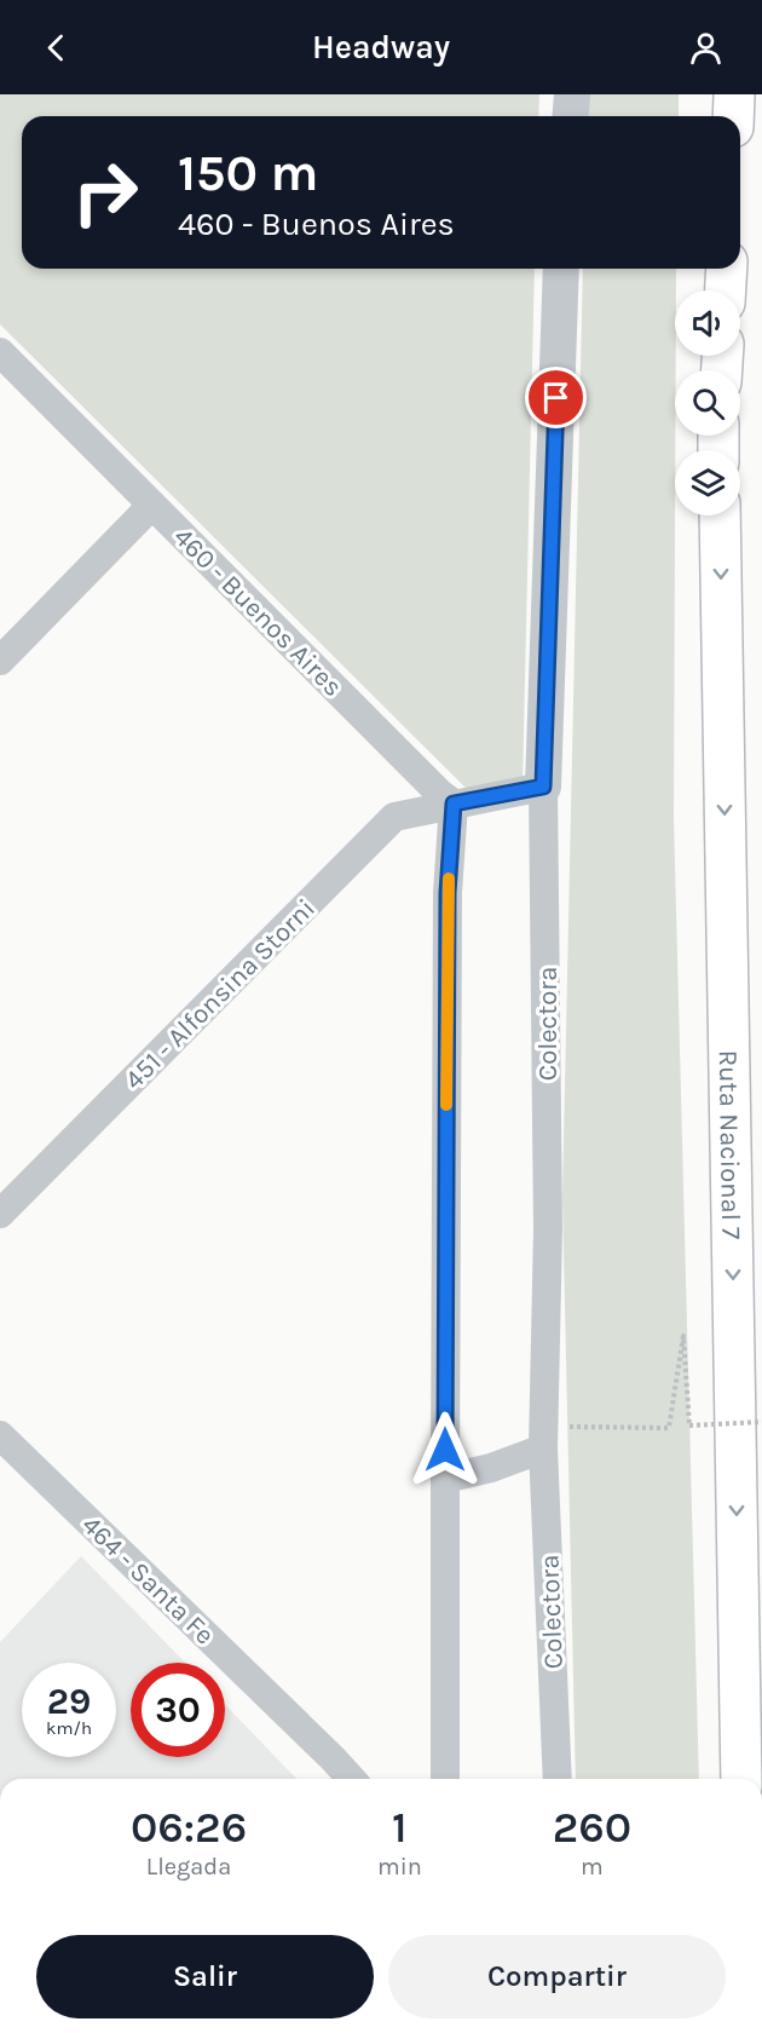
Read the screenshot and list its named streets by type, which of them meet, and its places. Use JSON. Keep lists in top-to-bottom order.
{
  "streets": {
    "highway": ["Ruta Nacional 7"],
    "street": [
      "460 - Buenos Aires",
      "451 - Alfonsina Storni",
      "Colectora",
      "464 - Santa Fe"
    ]
  },
  "crossings": [
    ["460 - Buenos Aires", "451 - Alfonsina Storni"]
  ],
  "one_way": ["Ruta Nacional 7"],
  "page": {
    "header": "Headway",
    "turn": ["150 m", "460 - Buenos Aires"],
    "speed": "29 km/h",
    "limit": "30",
    "eta": [
      "06:26",
      "Llegada",
      "1",
      "min",
      "260",
      "m"
    ],
    "buttons": ["Salir", "Compartir"]
  }
}
